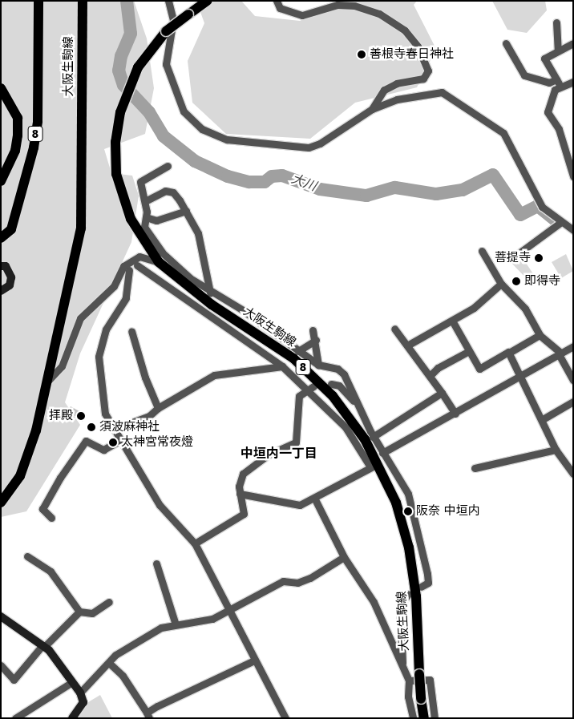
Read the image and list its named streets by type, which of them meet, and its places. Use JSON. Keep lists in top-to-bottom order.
{
  "streets": {
    "main road": ["大阪生駒線", "8"]
  },
  "districts": ["中垣内一丁目"],
  "water": ["大川"],
  "places": [
    "善根寺春日神社",
    "菩提寺",
    "即得寺",
    "拝殿",
    "須波麻神社",
    "太神宮常夜燈",
    "阪奈 中垣内"
  ]
}
